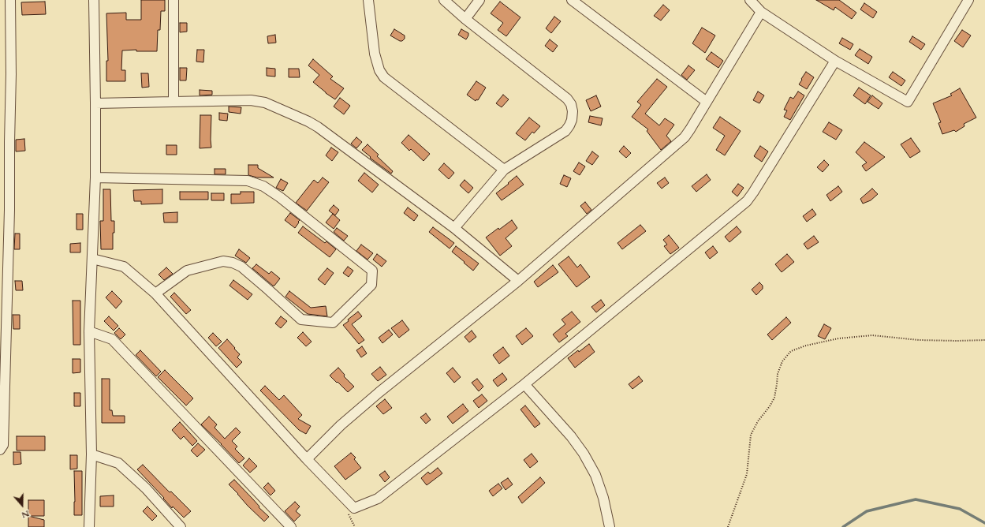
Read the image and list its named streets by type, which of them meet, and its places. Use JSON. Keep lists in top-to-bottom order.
{
  "north": "bottom"
}
